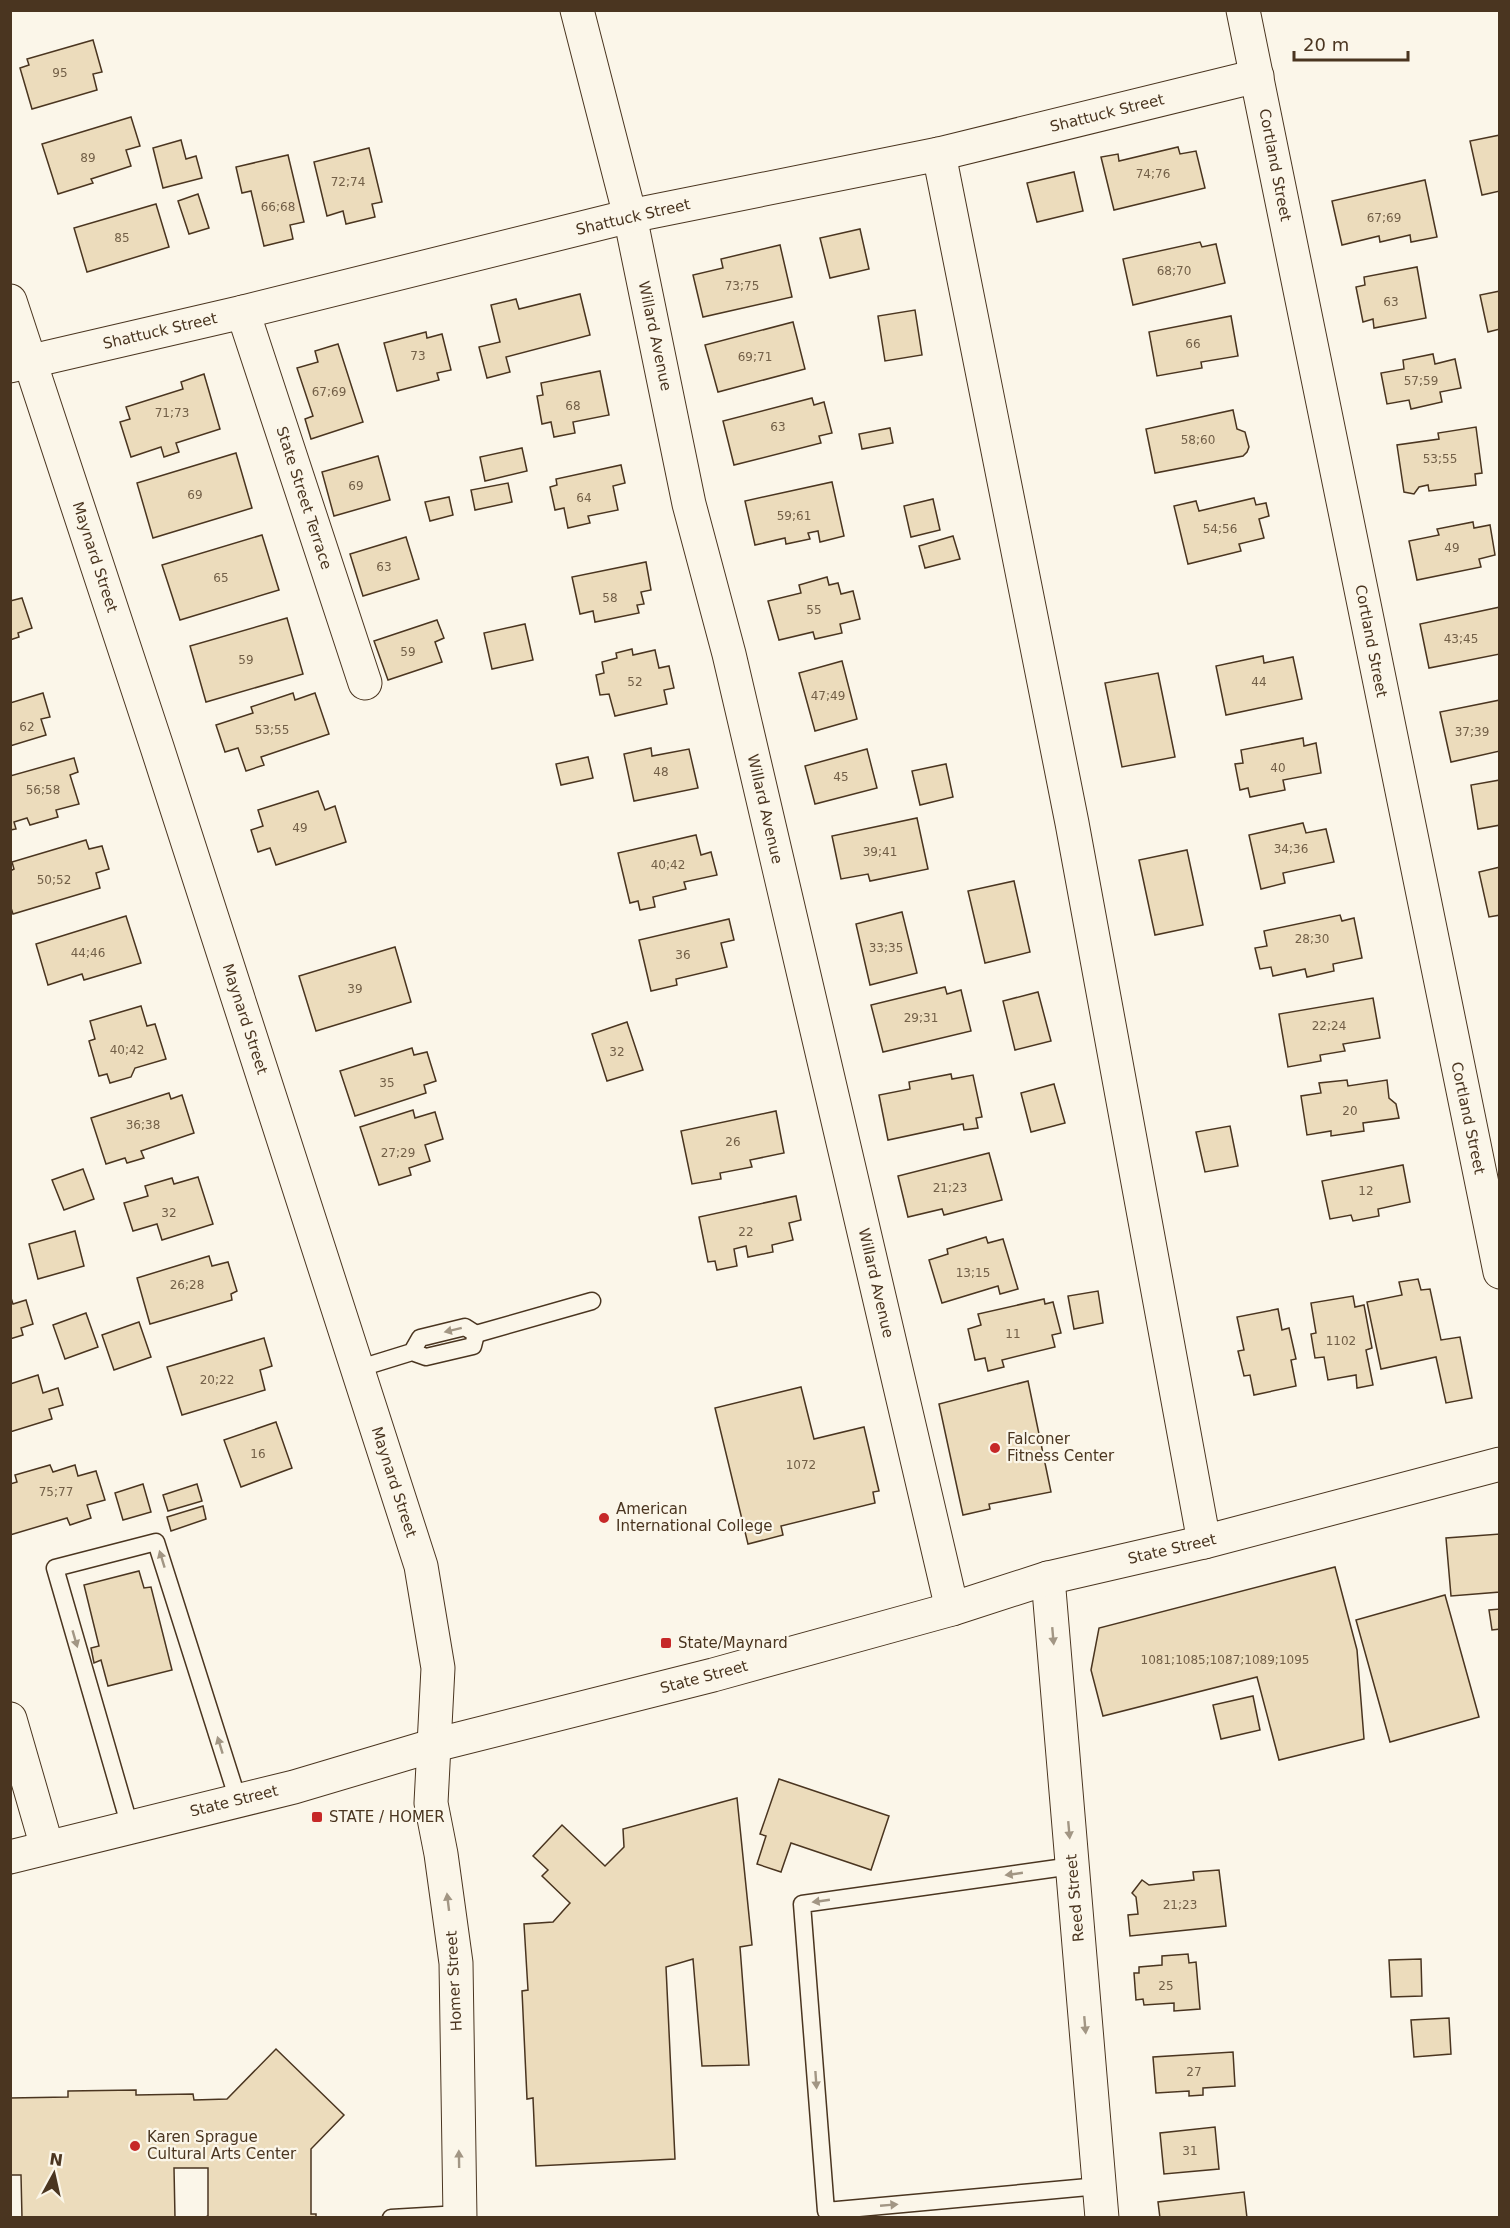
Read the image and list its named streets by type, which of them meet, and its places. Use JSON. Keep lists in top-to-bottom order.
{
  "streets": {
    "street": [
      "Shattuck Street",
      "Cortland Street",
      "Willard Avenue",
      "State Street Terrace",
      "Maynard Street",
      "State Street",
      "Reed Street",
      "Homer Street"
    ]
  },
  "crossings": [
    ["Shattuck Street", "Cortland Street"],
    ["Shattuck Street", "Willard Avenue"],
    ["Shattuck Street", "State Street Terrace"],
    ["Shattuck Street", "Maynard Street"],
    ["Willard Avenue", "State Street"],
    ["Maynard Street", "State Street"],
    ["Maynard Street", "Homer Street"],
    ["State Street", "Reed Street"],
    ["State Street", "Homer Street"]
  ],
  "one_way": ["Reed Street", "Homer Street"],
  "places": {
    "other": ["Falconer Fitness Center", "American International College", "Karen Sprague Cultural Arts Center"],
    "transit": ["State/Maynard", "STATE / HOMER"]
  },
  "house_numbers": [
    "95",
    "89",
    "74;76",
    "72;74",
    "66;68",
    "67;69",
    "85",
    "68;70",
    "73;75",
    "63",
    "66",
    "73",
    "69;71",
    "57;59",
    "67;69",
    "68",
    "71;73",
    "63",
    "58;60",
    "53;55",
    "69",
    "69",
    "64",
    "59;61",
    "54;56",
    "49",
    "63",
    "65",
    "58",
    "55",
    "43;45",
    "59",
    "59",
    "52",
    "44",
    "47;49",
    "62",
    "53;55",
    "37;39",
    "40",
    "48",
    "45",
    "56;58",
    "49",
    "34;36",
    "39;41",
    "40;42",
    "50;52",
    "28;30",
    "33;35",
    "44;46",
    "36",
    "39",
    "29;31",
    "22;24",
    "40;42",
    "32",
    "35",
    "20",
    "36;38",
    "26",
    "27;29",
    "21;23",
    "12",
    "32",
    "22",
    "13;15",
    "26;28",
    "11",
    "1102",
    "20;22",
    "16",
    "1072",
    "75;77",
    "1081;1085;1087;1089;1095",
    "21;23",
    "25",
    "27",
    "31"
  ],
  "scale_bar": "20 m",
  "north": "top"
}
